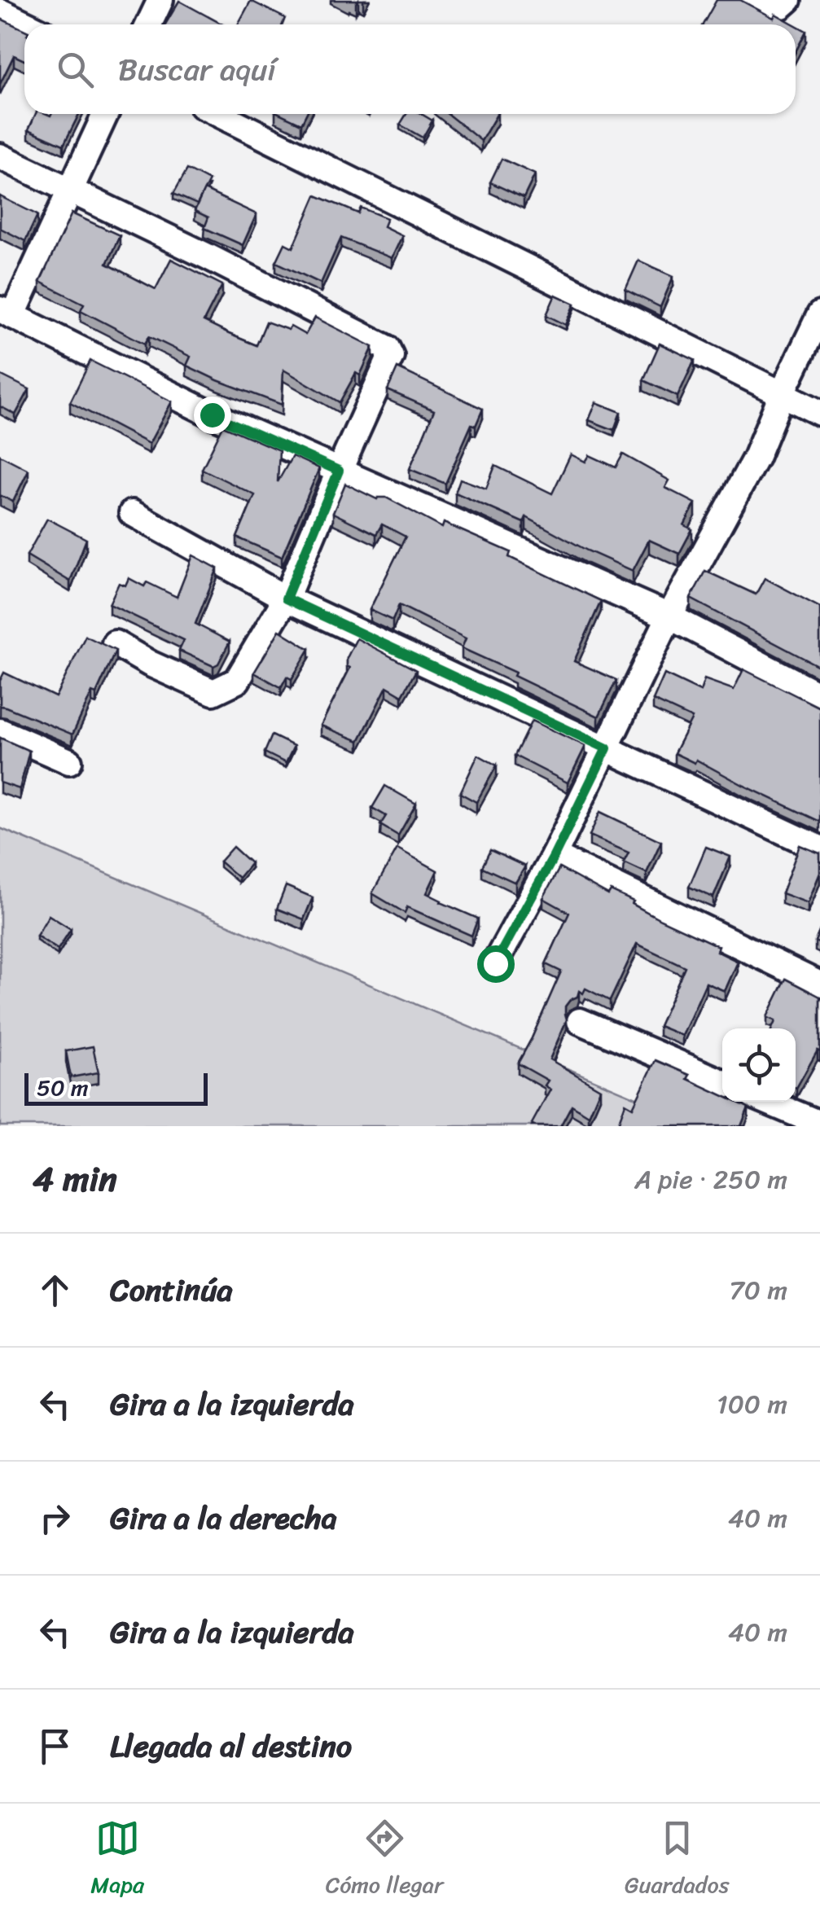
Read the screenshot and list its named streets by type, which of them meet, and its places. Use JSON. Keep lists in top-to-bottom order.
{
  "scale_bar": "50 m",
  "page": {
    "search": "Buscar aquí",
    "scale": "50 m",
    "heading": ["4 min", "A pie · 250 m"],
    "list": [
      ["Continúa", "70 m"],
      ["Gira a la izquierda", "100 m"],
      ["Gira a la derecha", "40 m"],
      ["Gira a la izquierda", "40 m"],
      "Llegada al destino"
    ],
    "nav": ["Mapa", "Cómo llegar", "Guardados"]
  }
}
